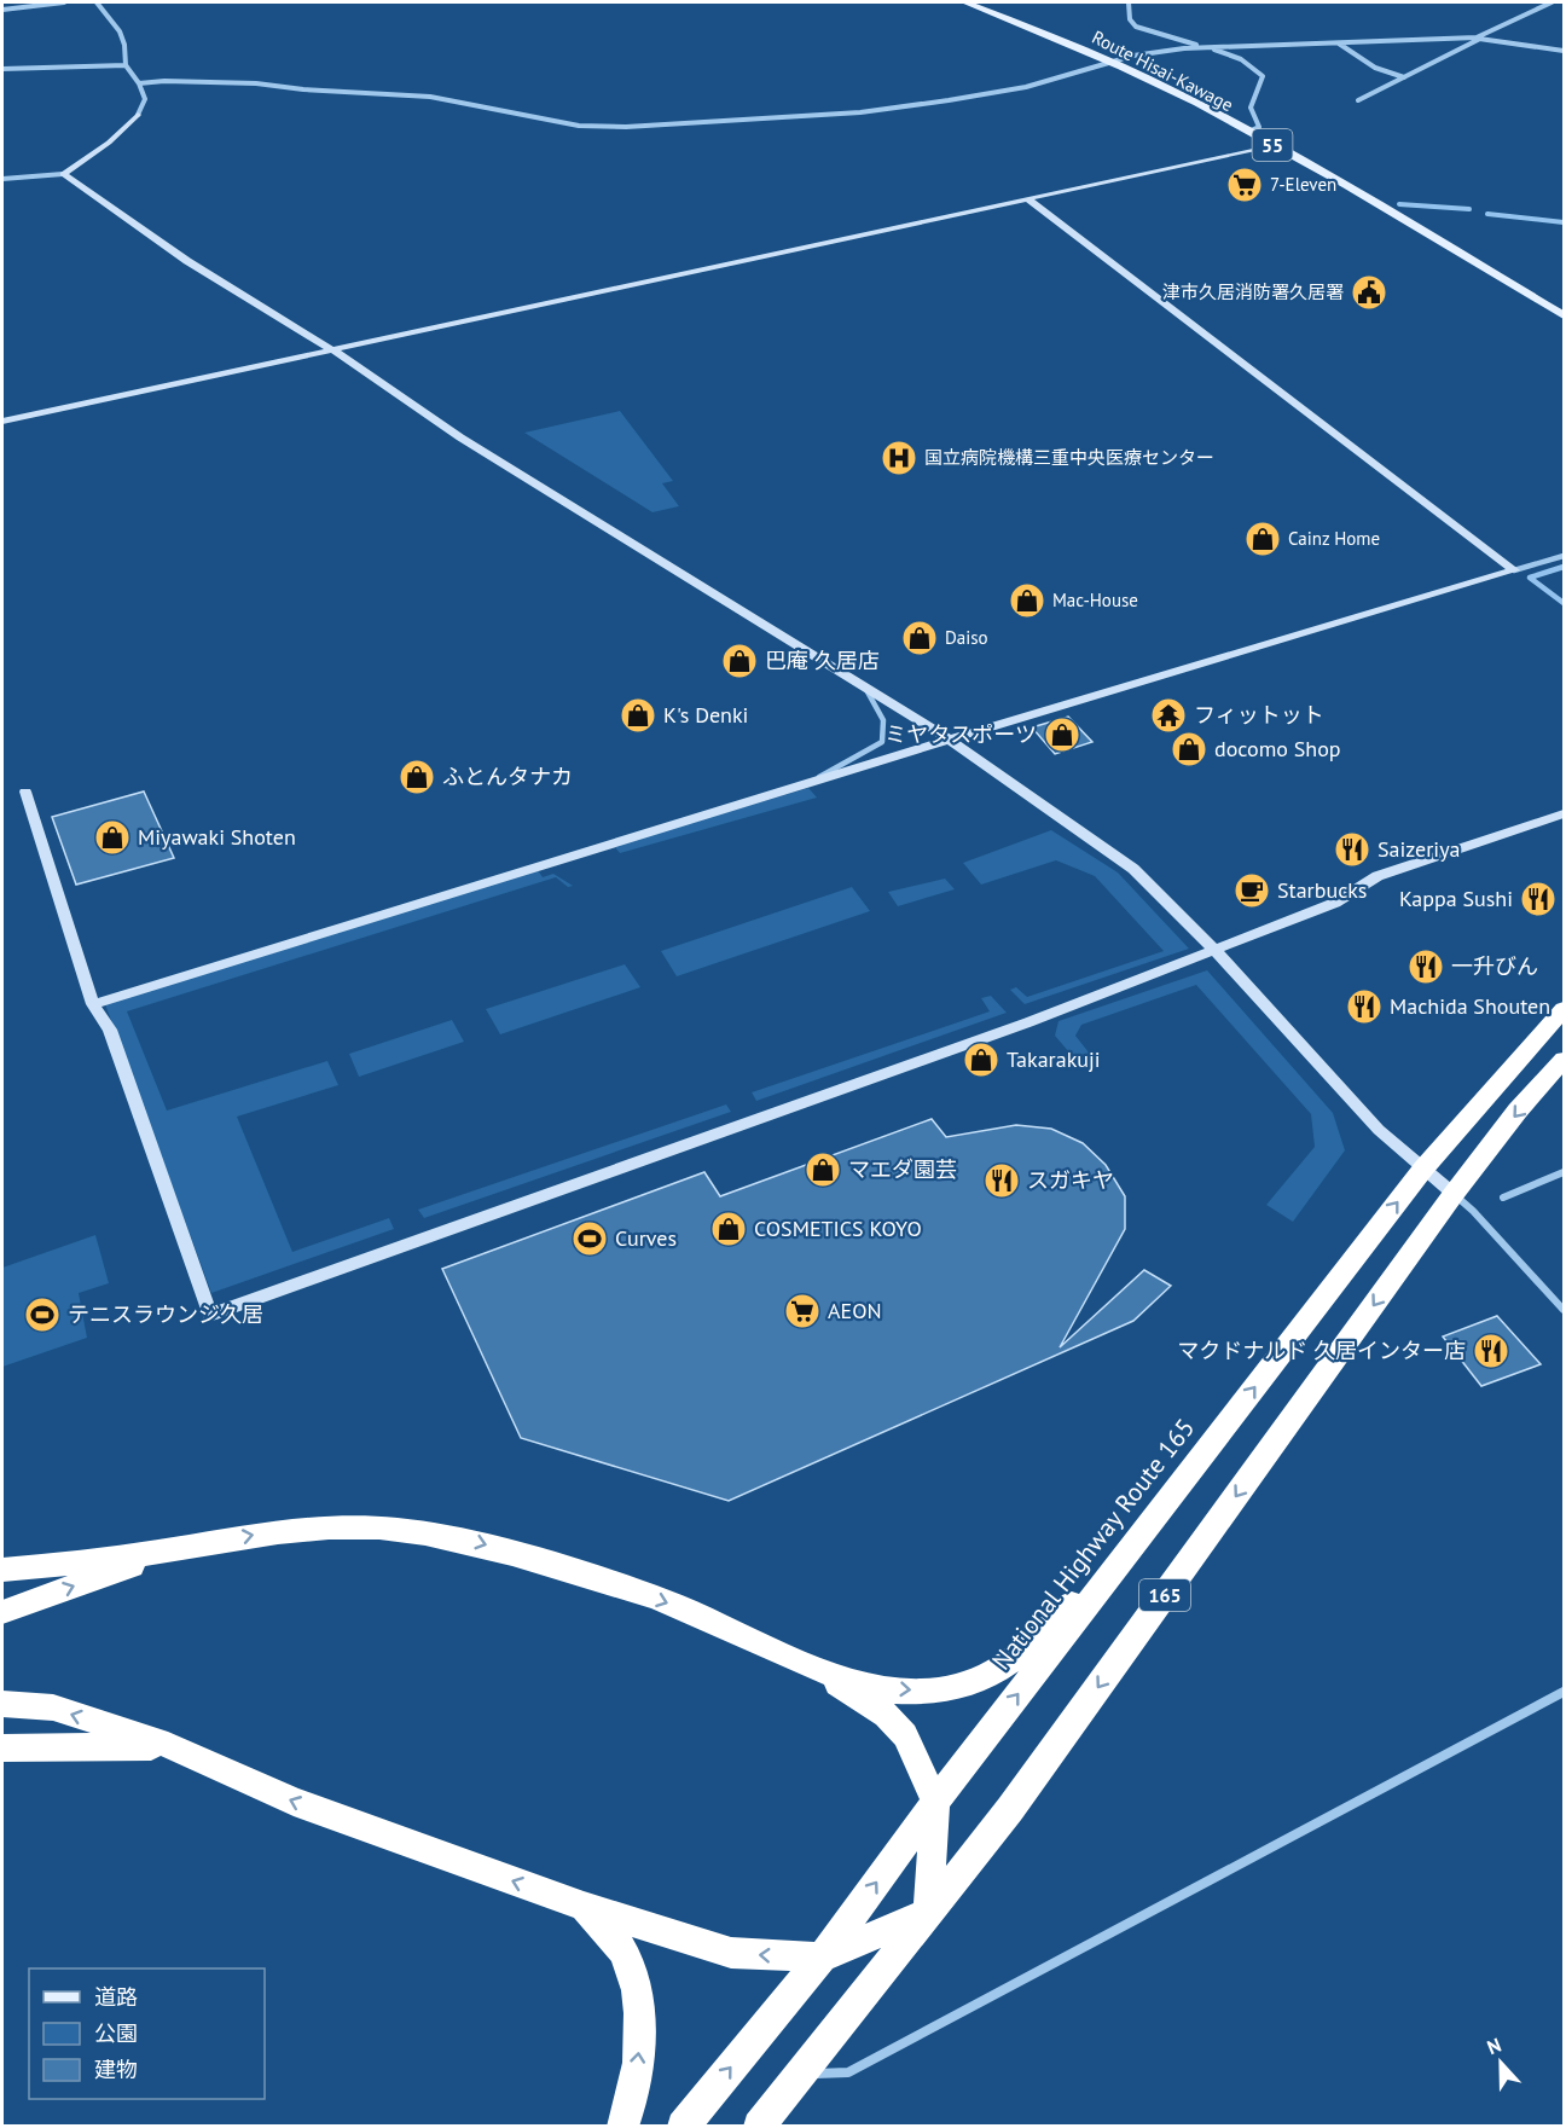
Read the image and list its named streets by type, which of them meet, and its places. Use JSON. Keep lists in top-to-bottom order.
{
  "streets": {
    "highway": ["National Highway Route 165", "165"],
    "main road": ["Route Hisai-Kawage", "55"]
  },
  "places": {
    "supermarket": ["7-Eleven", "AEON"],
    "public building": ["津市久居消防署久居署"],
    "hospital": ["国立病院機構三重中央医療センター"],
    "shop": [
      "Cainz Home",
      "Mac-House",
      "Daiso",
      "巴庵 久居店",
      "K's Denki",
      "ミヤタスポーツ",
      "docomo Shop",
      "ふとんタナカ",
      "Miyawaki Shoten",
      "Takarakuji",
      "マエダ園芸",
      "COSMETICS KOYO"
    ],
    "temple": ["フィットット"],
    "restaurant": [
      "Saizeriya",
      "Kappa Sushi",
      "一升びん",
      "Machida Shouten",
      "スガキヤ",
      "マクドナルド 久居インター店"
    ],
    "cafe": ["Starbucks"],
    "sports": ["Curves", "テニスラウンジ久居"]
  },
  "legend": ["道路", "公園", "建物"],
  "north": "top"
}
